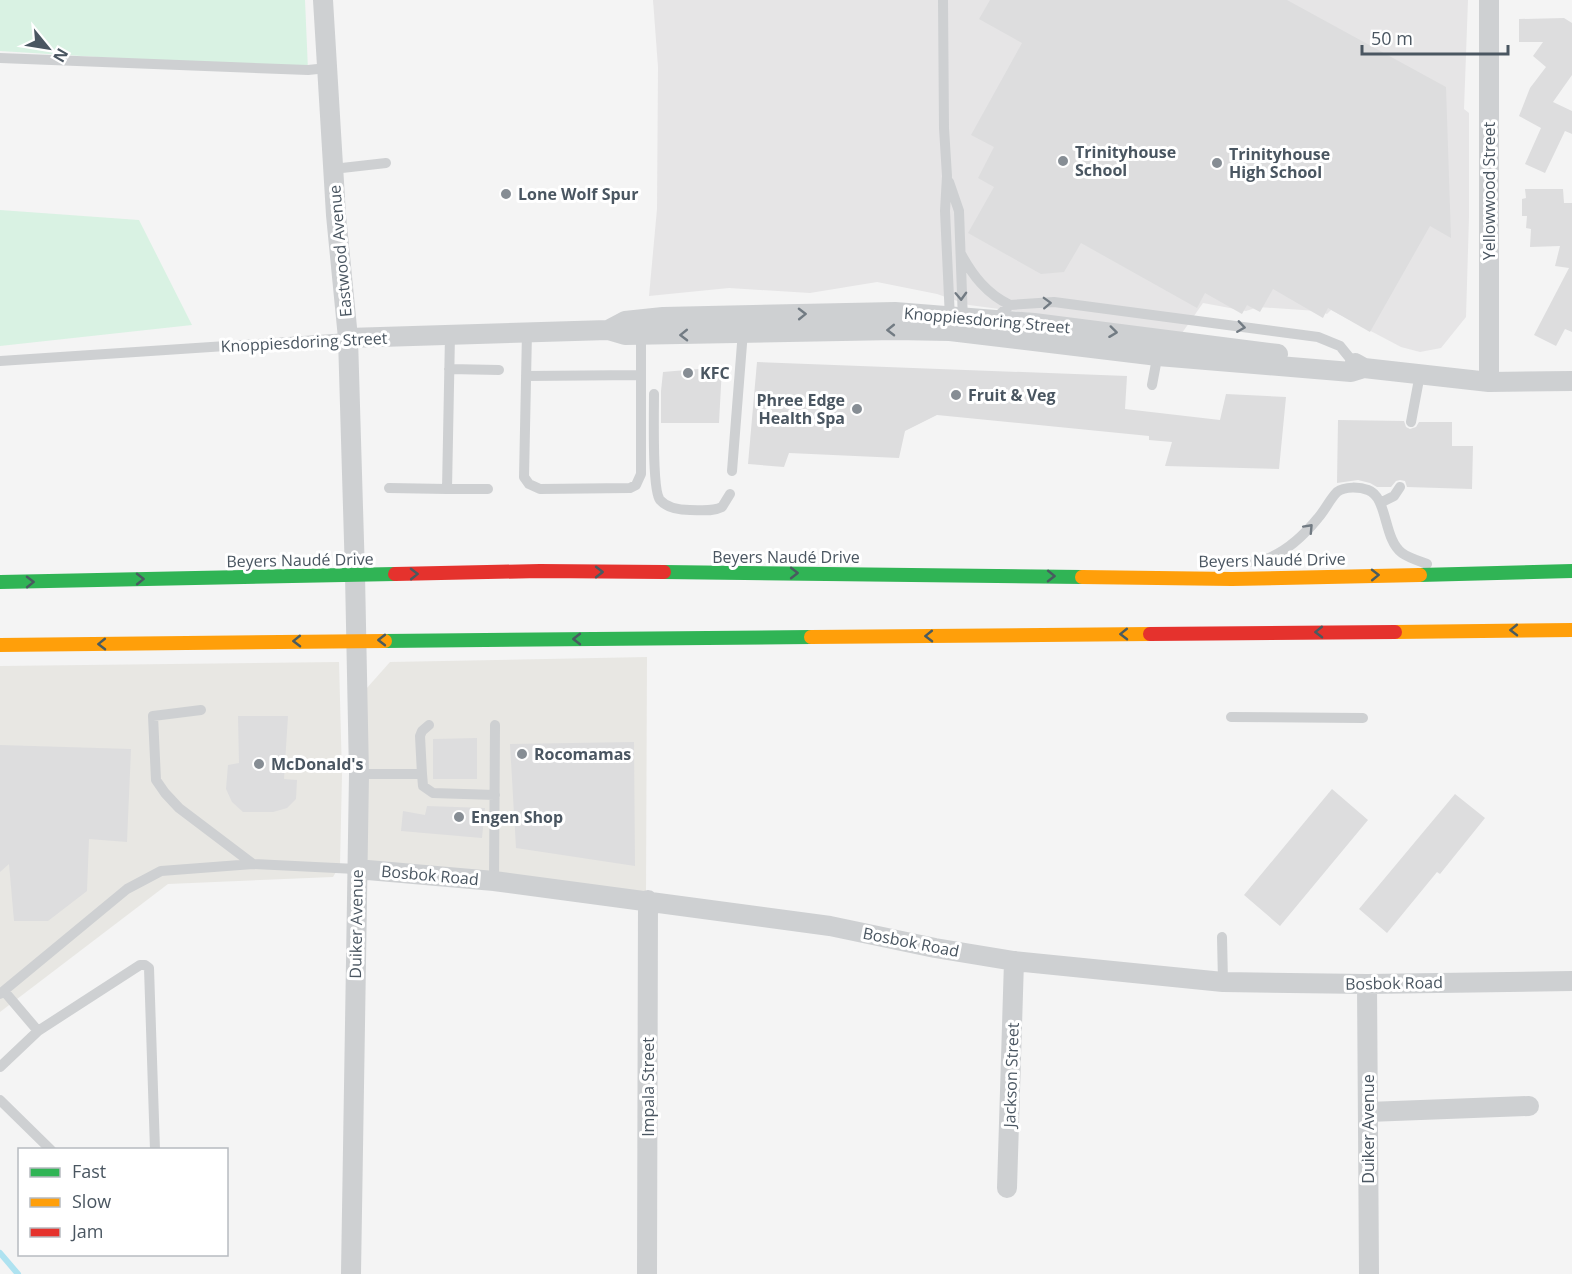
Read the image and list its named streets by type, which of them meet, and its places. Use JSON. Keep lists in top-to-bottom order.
{
  "streets": {
    "main road": ["Beyers Naudé Drive"],
    "street": [
      "Yellowwood Street",
      "Eastwood Avenue",
      "Knoppiesdoring Street",
      "Bosbok Road",
      "Duiker Avenue",
      "Jackson Street",
      "Impala Street"
    ]
  },
  "crossings": [
    ["Yellowwood Street", "Knoppiesdoring Street"],
    ["Eastwood Avenue", "Knoppiesdoring Street"],
    ["Eastwood Avenue", "Beyers Naudé Drive"],
    ["Eastwood Avenue", "Duiker Avenue"],
    ["Beyers Naudé Drive", "Duiker Avenue"],
    ["Bosbok Road", "Duiker Avenue"],
    ["Bosbok Road", "Jackson Street"],
    ["Bosbok Road", "Impala Street"]
  ],
  "places": [
    "Trinityhouse School",
    "Trinityhouse High School",
    "Lone Wolf Spur",
    "KFC",
    "Fruit & Veg",
    "Phree Edge Health Spa",
    "Rocomamas",
    "McDonald's",
    "Engen Shop"
  ],
  "legend": ["Fast", "Slow", "Jam"],
  "scale_bar": "50 m",
  "north": "bottom right"
}
